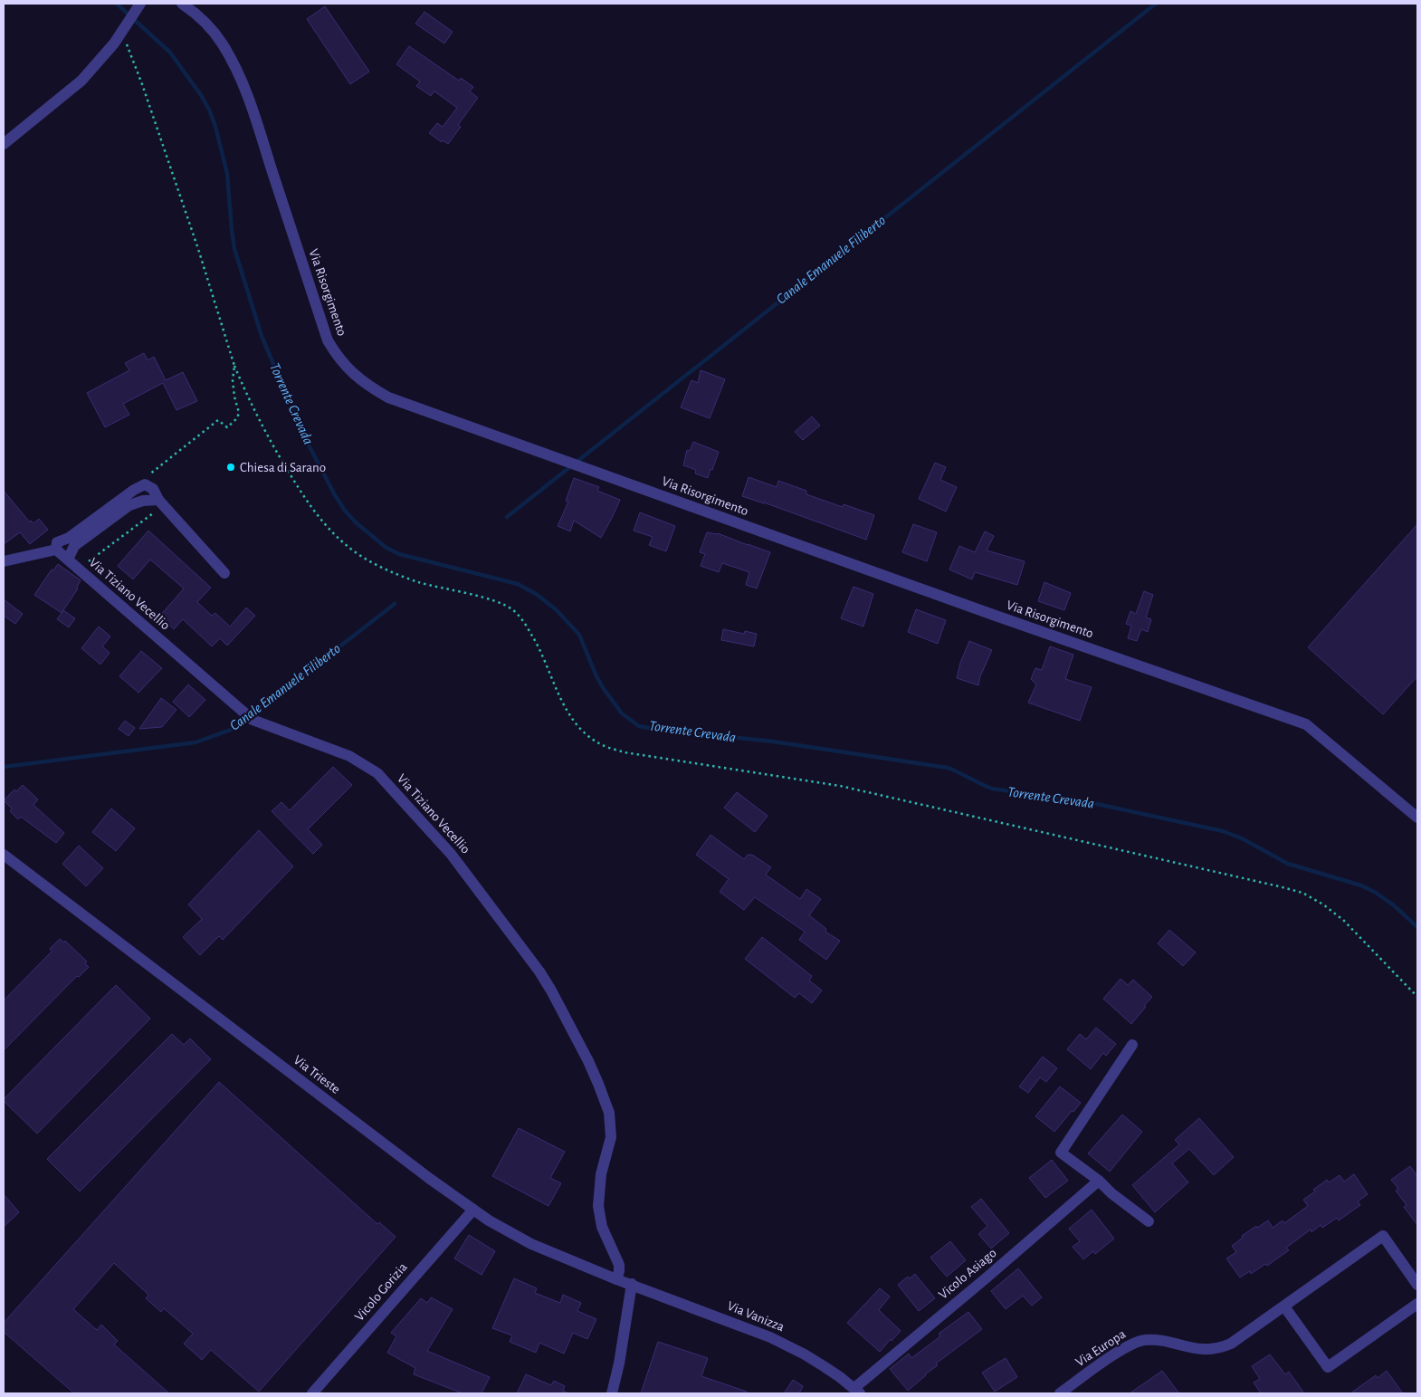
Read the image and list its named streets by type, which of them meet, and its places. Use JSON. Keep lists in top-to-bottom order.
{
  "streets": {
    "street": [
      "Via Risorgimento",
      "Via Tiziano Vecellio",
      "Via Trieste",
      "Vicolo Asiago",
      "Vicolo Gorizia",
      "Via Vanizza",
      "Via Europa"
    ]
  },
  "crossings": [
    ["Via Tiziano Vecellio", "Via Trieste"],
    ["Via Trieste", "Vicolo Gorizia"],
    ["Via Trieste", "Via Vanizza"],
    ["Vicolo Asiago", "Via Vanizza"]
  ],
  "water": ["Canale Emanuele Filiberto", "Torrente Crevada"],
  "places": ["Chiesa di Sarano"]
}
